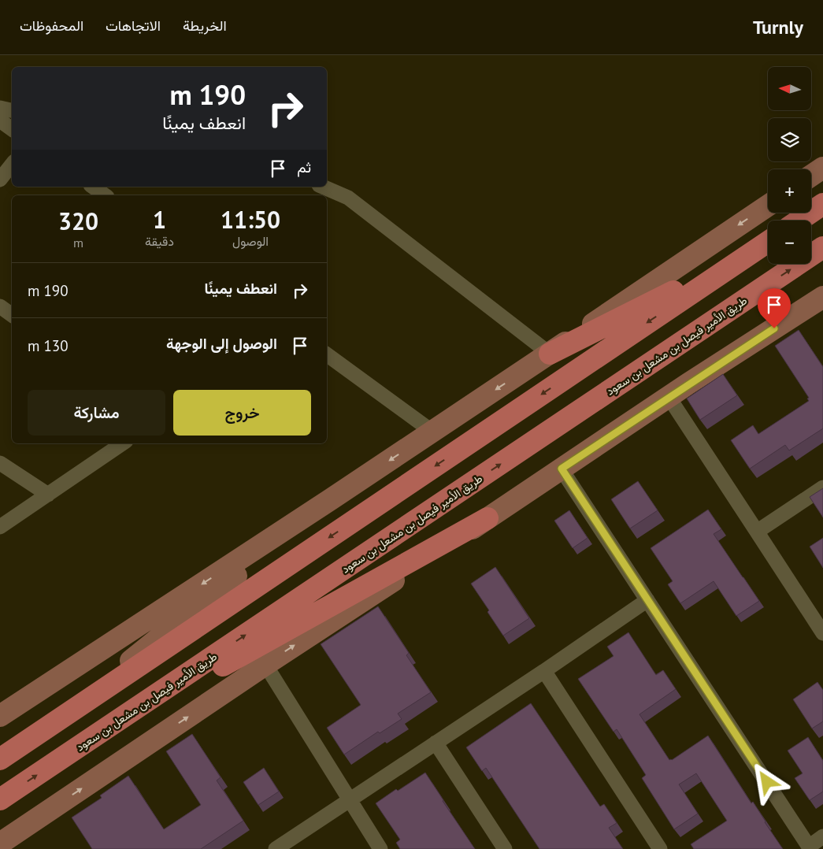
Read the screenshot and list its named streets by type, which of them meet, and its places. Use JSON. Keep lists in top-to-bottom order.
{
  "streets": {
    "main road": ["طريق الأمير فيصل بن مشعل بن سعود"]
  },
  "north": "left",
  "page": {
    "header": "Turnly",
    "nav": ["الخريطة", "الاتجاهات", "المحفوظات"],
    "map_buttons": ["+", "−"],
    "turn": ["190 m", "انعطف يمينًا"],
    "then": "ثم",
    "eta": [
      "11:50",
      "الوصول",
      "1",
      "دقيقة",
      "320",
      "m"
    ],
    "list": [
      {
        "name": "انعطف يمينًا",
        "value": "190 m"
      },
      {
        "name": "الوصول إلى الوجهة",
        "value": "130 m"
      }
    ],
    "buttons": ["خروج", "مشاركة"]
  }
}
